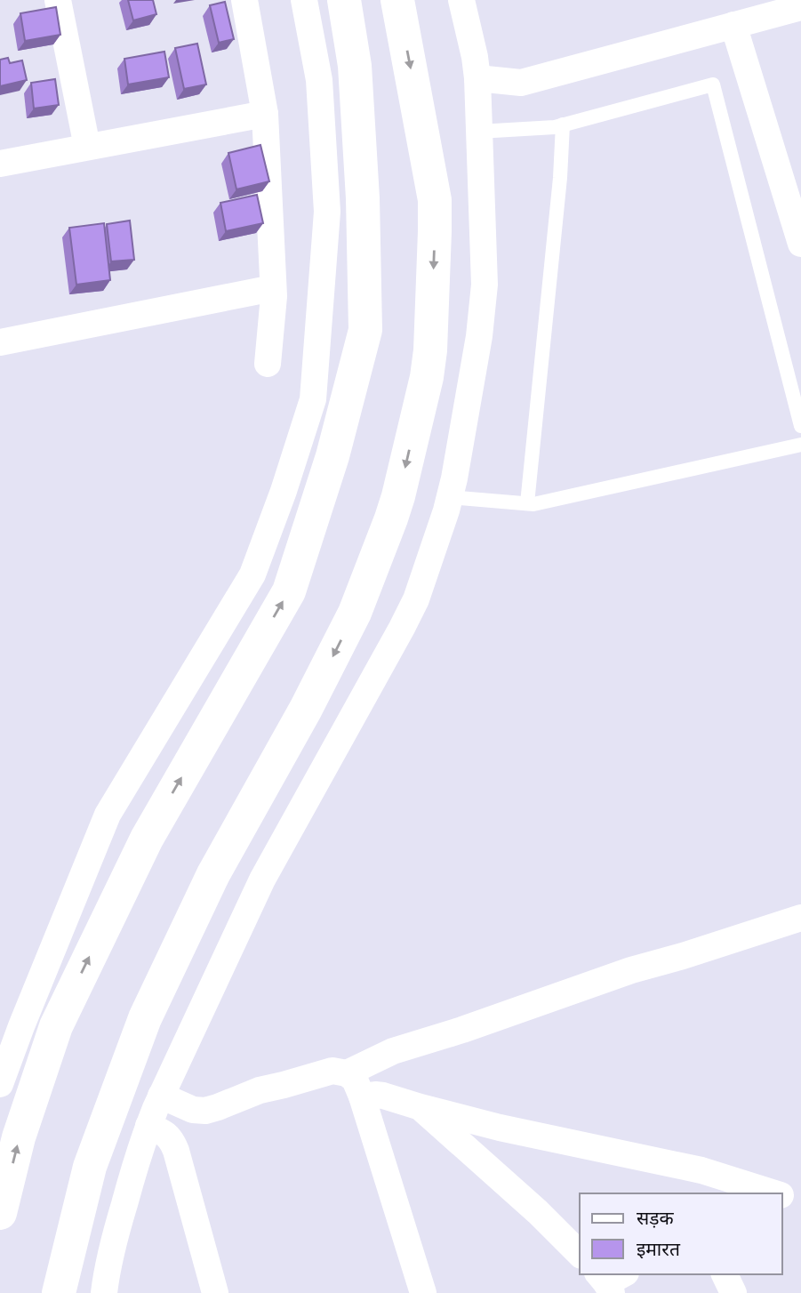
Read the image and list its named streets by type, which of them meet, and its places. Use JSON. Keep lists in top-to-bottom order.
{
  "legend": ["सड़क", "इमारत"]
}
